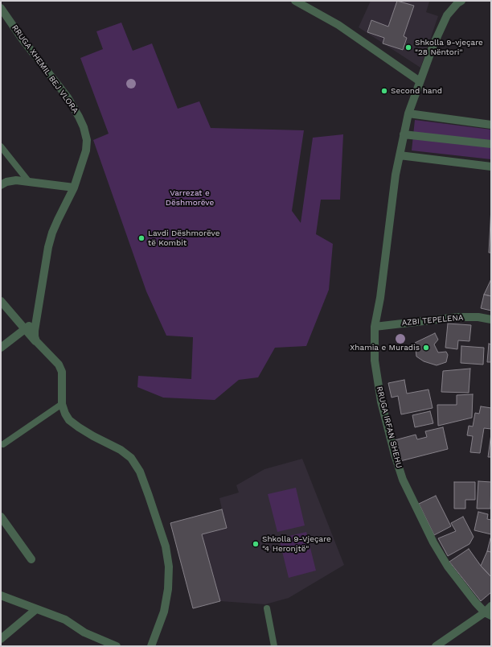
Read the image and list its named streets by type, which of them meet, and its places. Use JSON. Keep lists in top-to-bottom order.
{
  "streets": {
    "street": ["RRUGA XHEMIL BEJ VLORA", "AZBI TEPELENA", "RRUGA IRFAN SHEHU"]
  },
  "crossings": [
    ["AZBI TEPELENA", "RRUGA IRFAN SHEHU"]
  ],
  "parks": ["Varrezat e Dëshmorëve"],
  "places": [
    "Shkolla 9-vjeçare \"28 Nëntori\"",
    "Second hand",
    "Lavdi Dëshmorëve të Kombit",
    "Xhamia e Muradis",
    "Shkolla 9-Vjeçare \"4 Heronjtë\""
  ]
}
